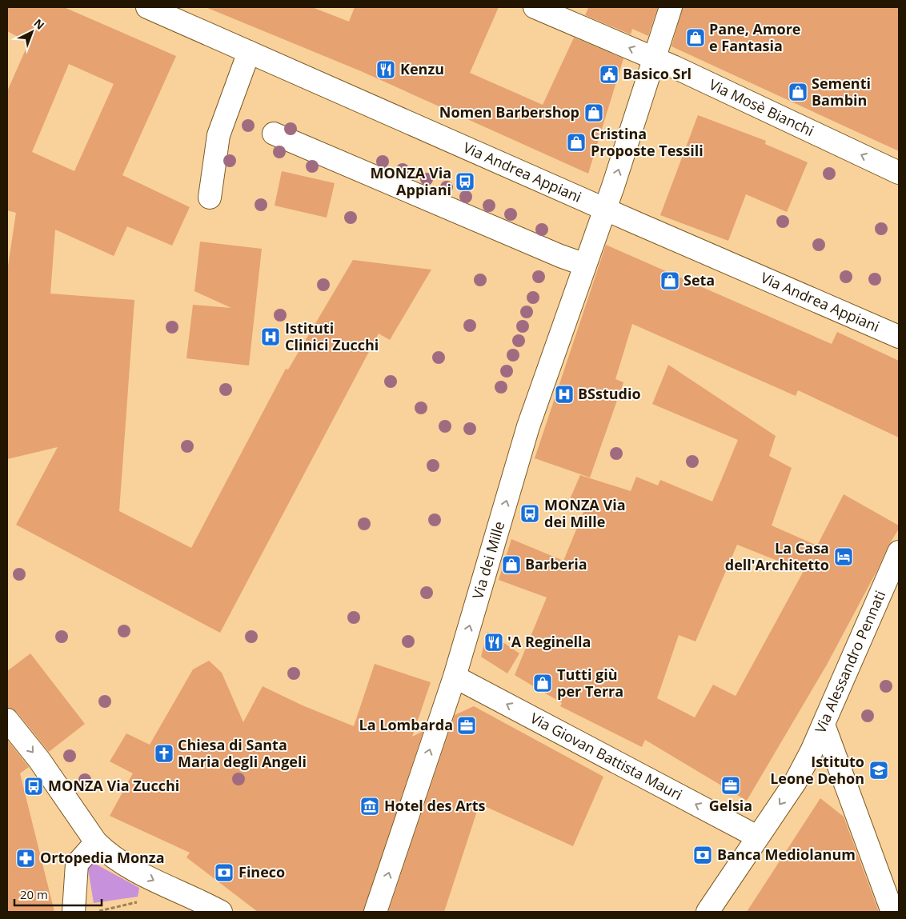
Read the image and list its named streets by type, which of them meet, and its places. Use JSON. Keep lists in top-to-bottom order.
{
  "streets": {
    "street": [
      "Via Mosè Bianchi",
      "Via Andrea Appiani",
      "Via dei Mille",
      "Via Alessandro Pennati",
      "Via Giovan Battista Mauri"
    ]
  },
  "crossings": [
    ["Via Mosè Bianchi", "Via dei Mille"],
    ["Via Andrea Appiani", "Via dei Mille"],
    ["Via dei Mille", "Via Giovan Battista Mauri"],
    ["Via Alessandro Pennati", "Via Giovan Battista Mauri"]
  ],
  "one_way": ["Via Mosè Bianchi", "Via dei Mille", "Via Giovan Battista Mauri"],
  "places": {
    "shop": [
      "Pane, Amore e Fantasia",
      "Sementi Bambin",
      "Nomen Barbershop",
      "Cristina Proposte Tessili",
      "Seta",
      "Barberia",
      "Tutti giù per Terra"
    ],
    "restaurant": ["Kenzu", "'A Reginella"],
    "public building": ["Basico Srl"],
    "bus stop": ["MONZA Via Appiani", "MONZA Via dei Mille", "MONZA Via Zucchi"],
    "hospital": ["Istituti Clinici Zucchi", "BSstudio"],
    "hotel": ["La Casa dell'Architetto"],
    "office": ["La Lombarda", "Gelsia"],
    "church": ["Chiesa di Santa Maria degli Angeli"],
    "school or university": ["Istituto Leone Dehon"],
    "museum": ["Hotel des Arts"],
    "bank": ["Banca Mediolanum", "Fineco"],
    "pharmacy": ["Ortopedia Monza"]
  },
  "scale_bar": "20 m",
  "north": "top right"
}
